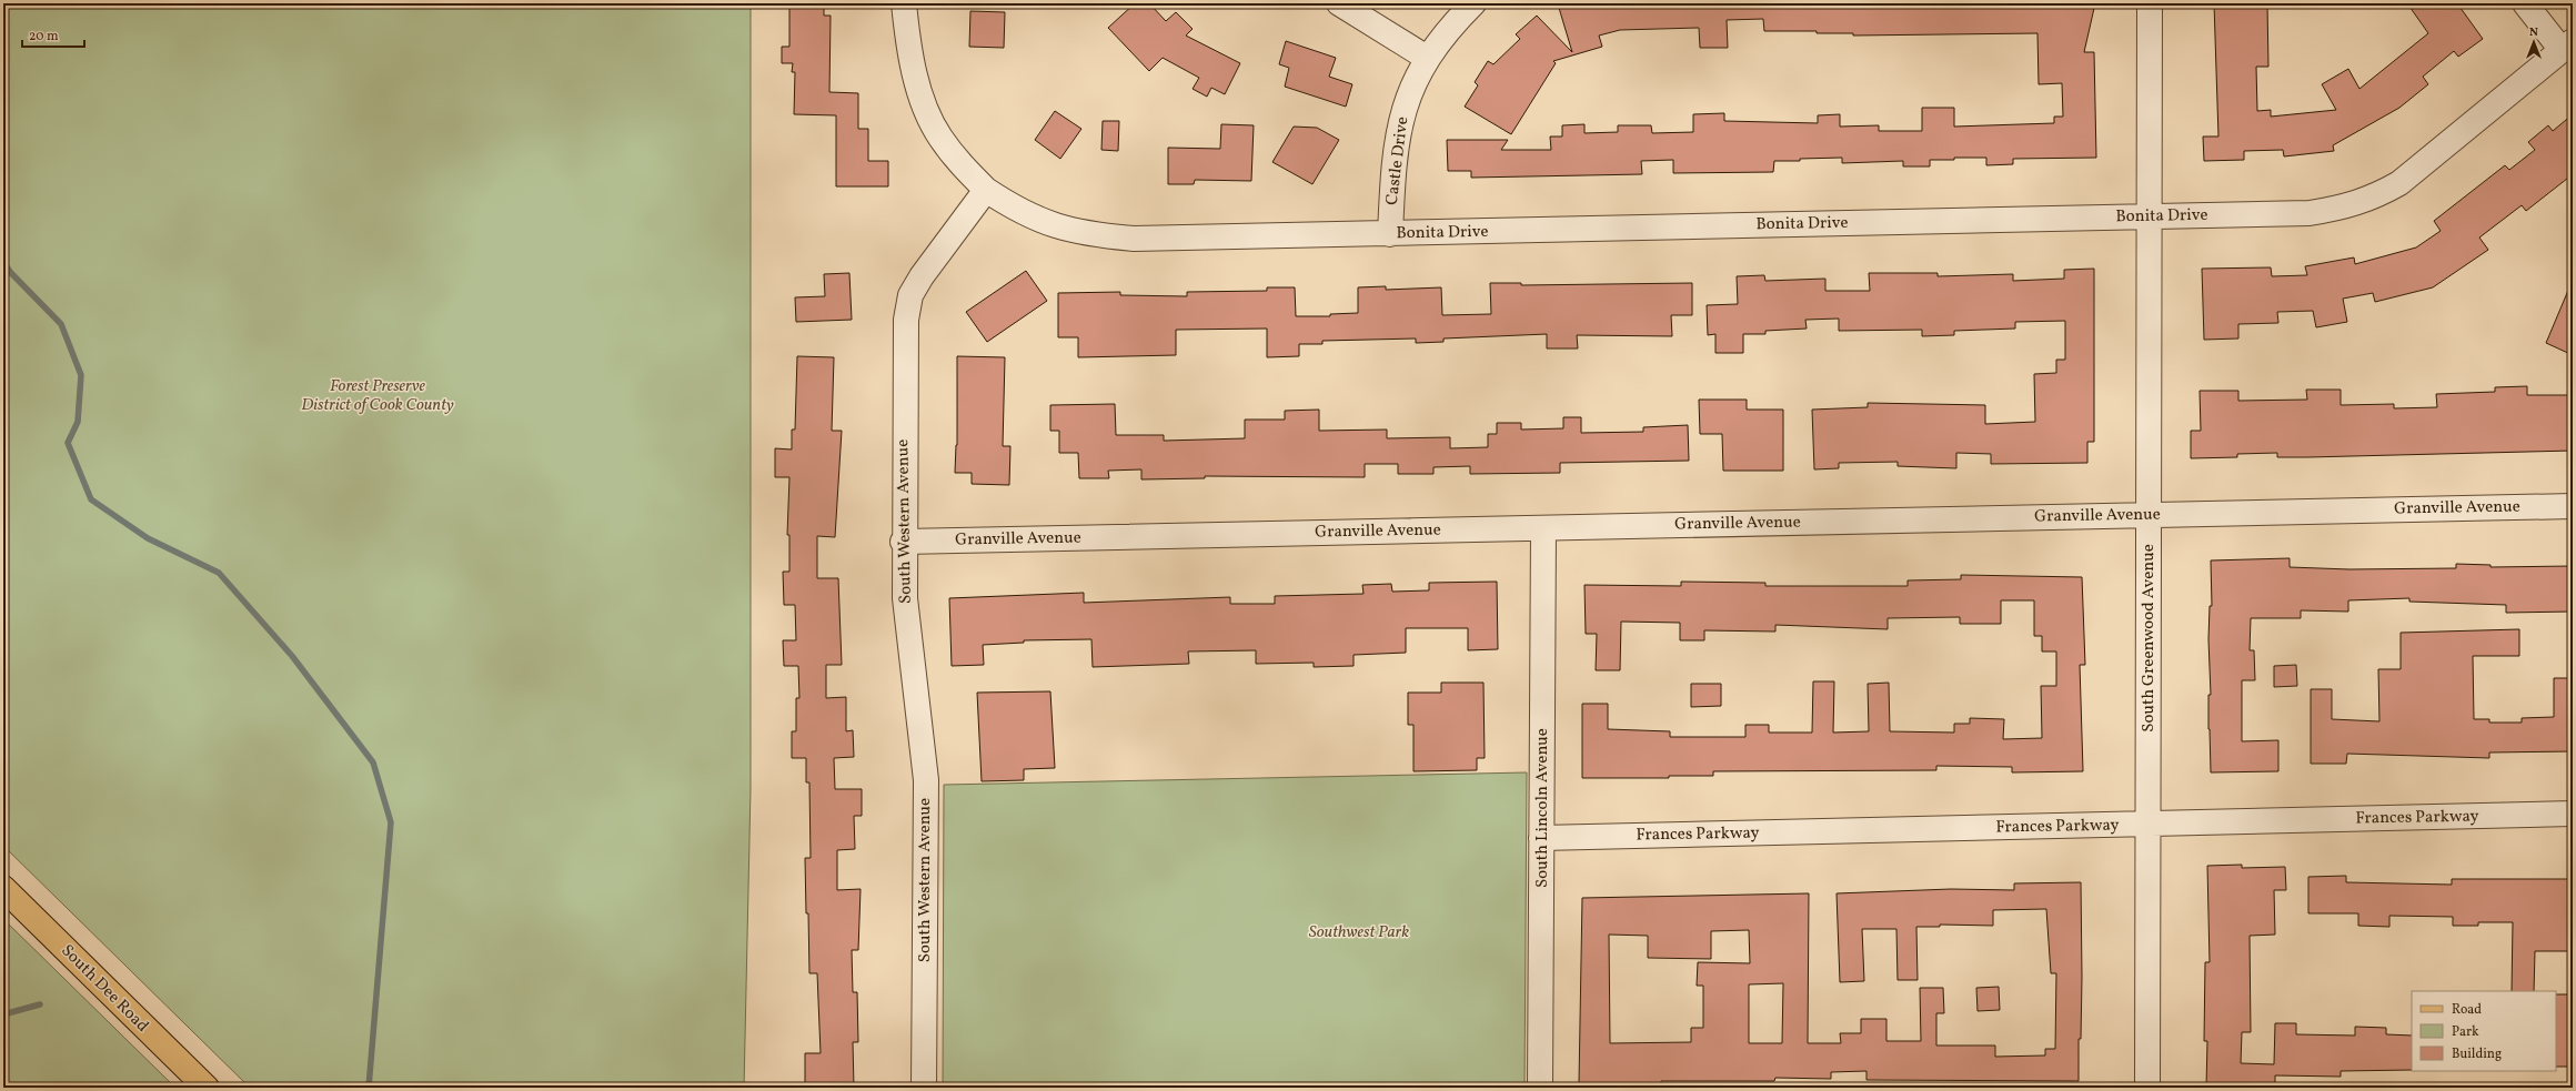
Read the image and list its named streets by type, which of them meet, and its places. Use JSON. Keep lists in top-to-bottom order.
{
  "streets": {
    "main road": ["South Dee Road"],
    "street": [
      "Castle Drive",
      "Bonita Drive",
      "Granville Avenue",
      "South Western Avenue",
      "South Greenwood Avenue",
      "South Lincoln Avenue",
      "Frances Parkway"
    ]
  },
  "crossings": [
    ["Castle Drive", "Bonita Drive"],
    ["Bonita Drive", "South Western Avenue"],
    ["Bonita Drive", "South Greenwood Avenue"],
    ["Granville Avenue", "South Western Avenue"],
    ["Granville Avenue", "South Greenwood Avenue"],
    ["Granville Avenue", "South Lincoln Avenue"],
    ["South Greenwood Avenue", "Frances Parkway"],
    ["South Lincoln Avenue", "Frances Parkway"]
  ],
  "parks": ["Forest Preserve District of Cook County", "Southwest Park"],
  "legend": ["Road", "Park", "Building"],
  "scale_bar": "20 m",
  "north": "top"
}
